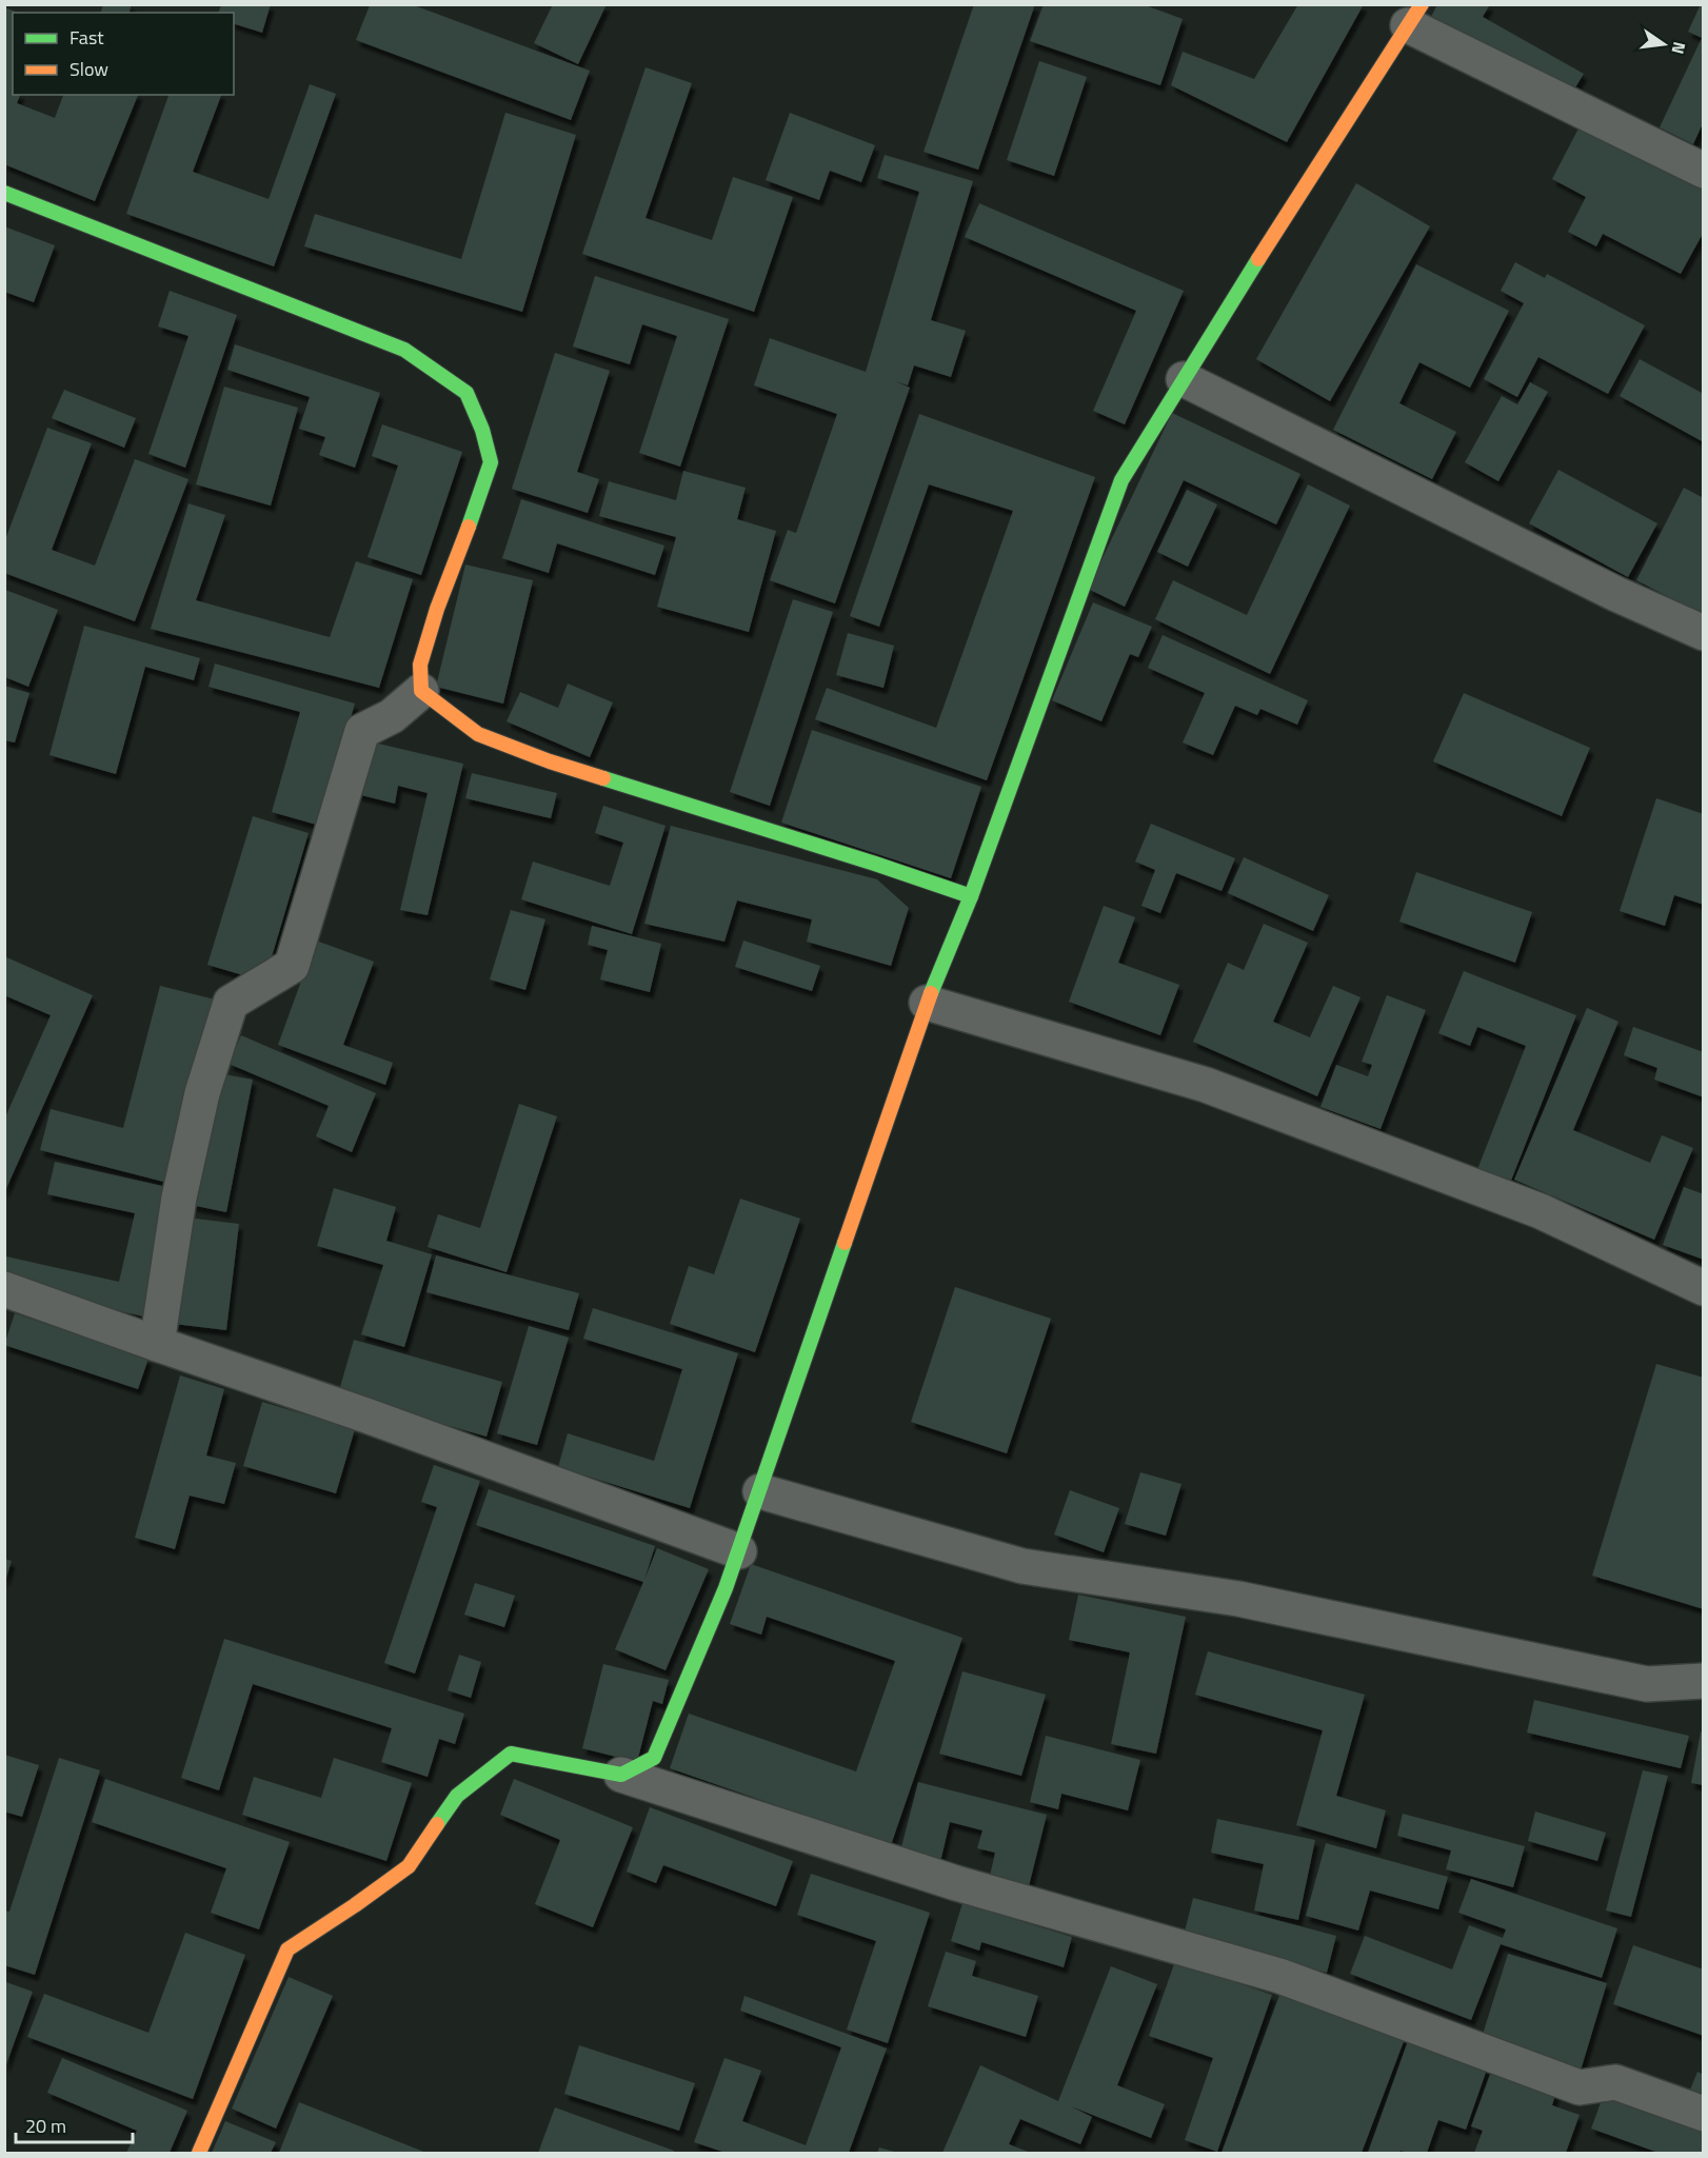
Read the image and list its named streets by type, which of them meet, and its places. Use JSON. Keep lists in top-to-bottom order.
{
  "legend": ["Fast", "Slow"],
  "scale_bar": "20 m",
  "north": "right"
}
